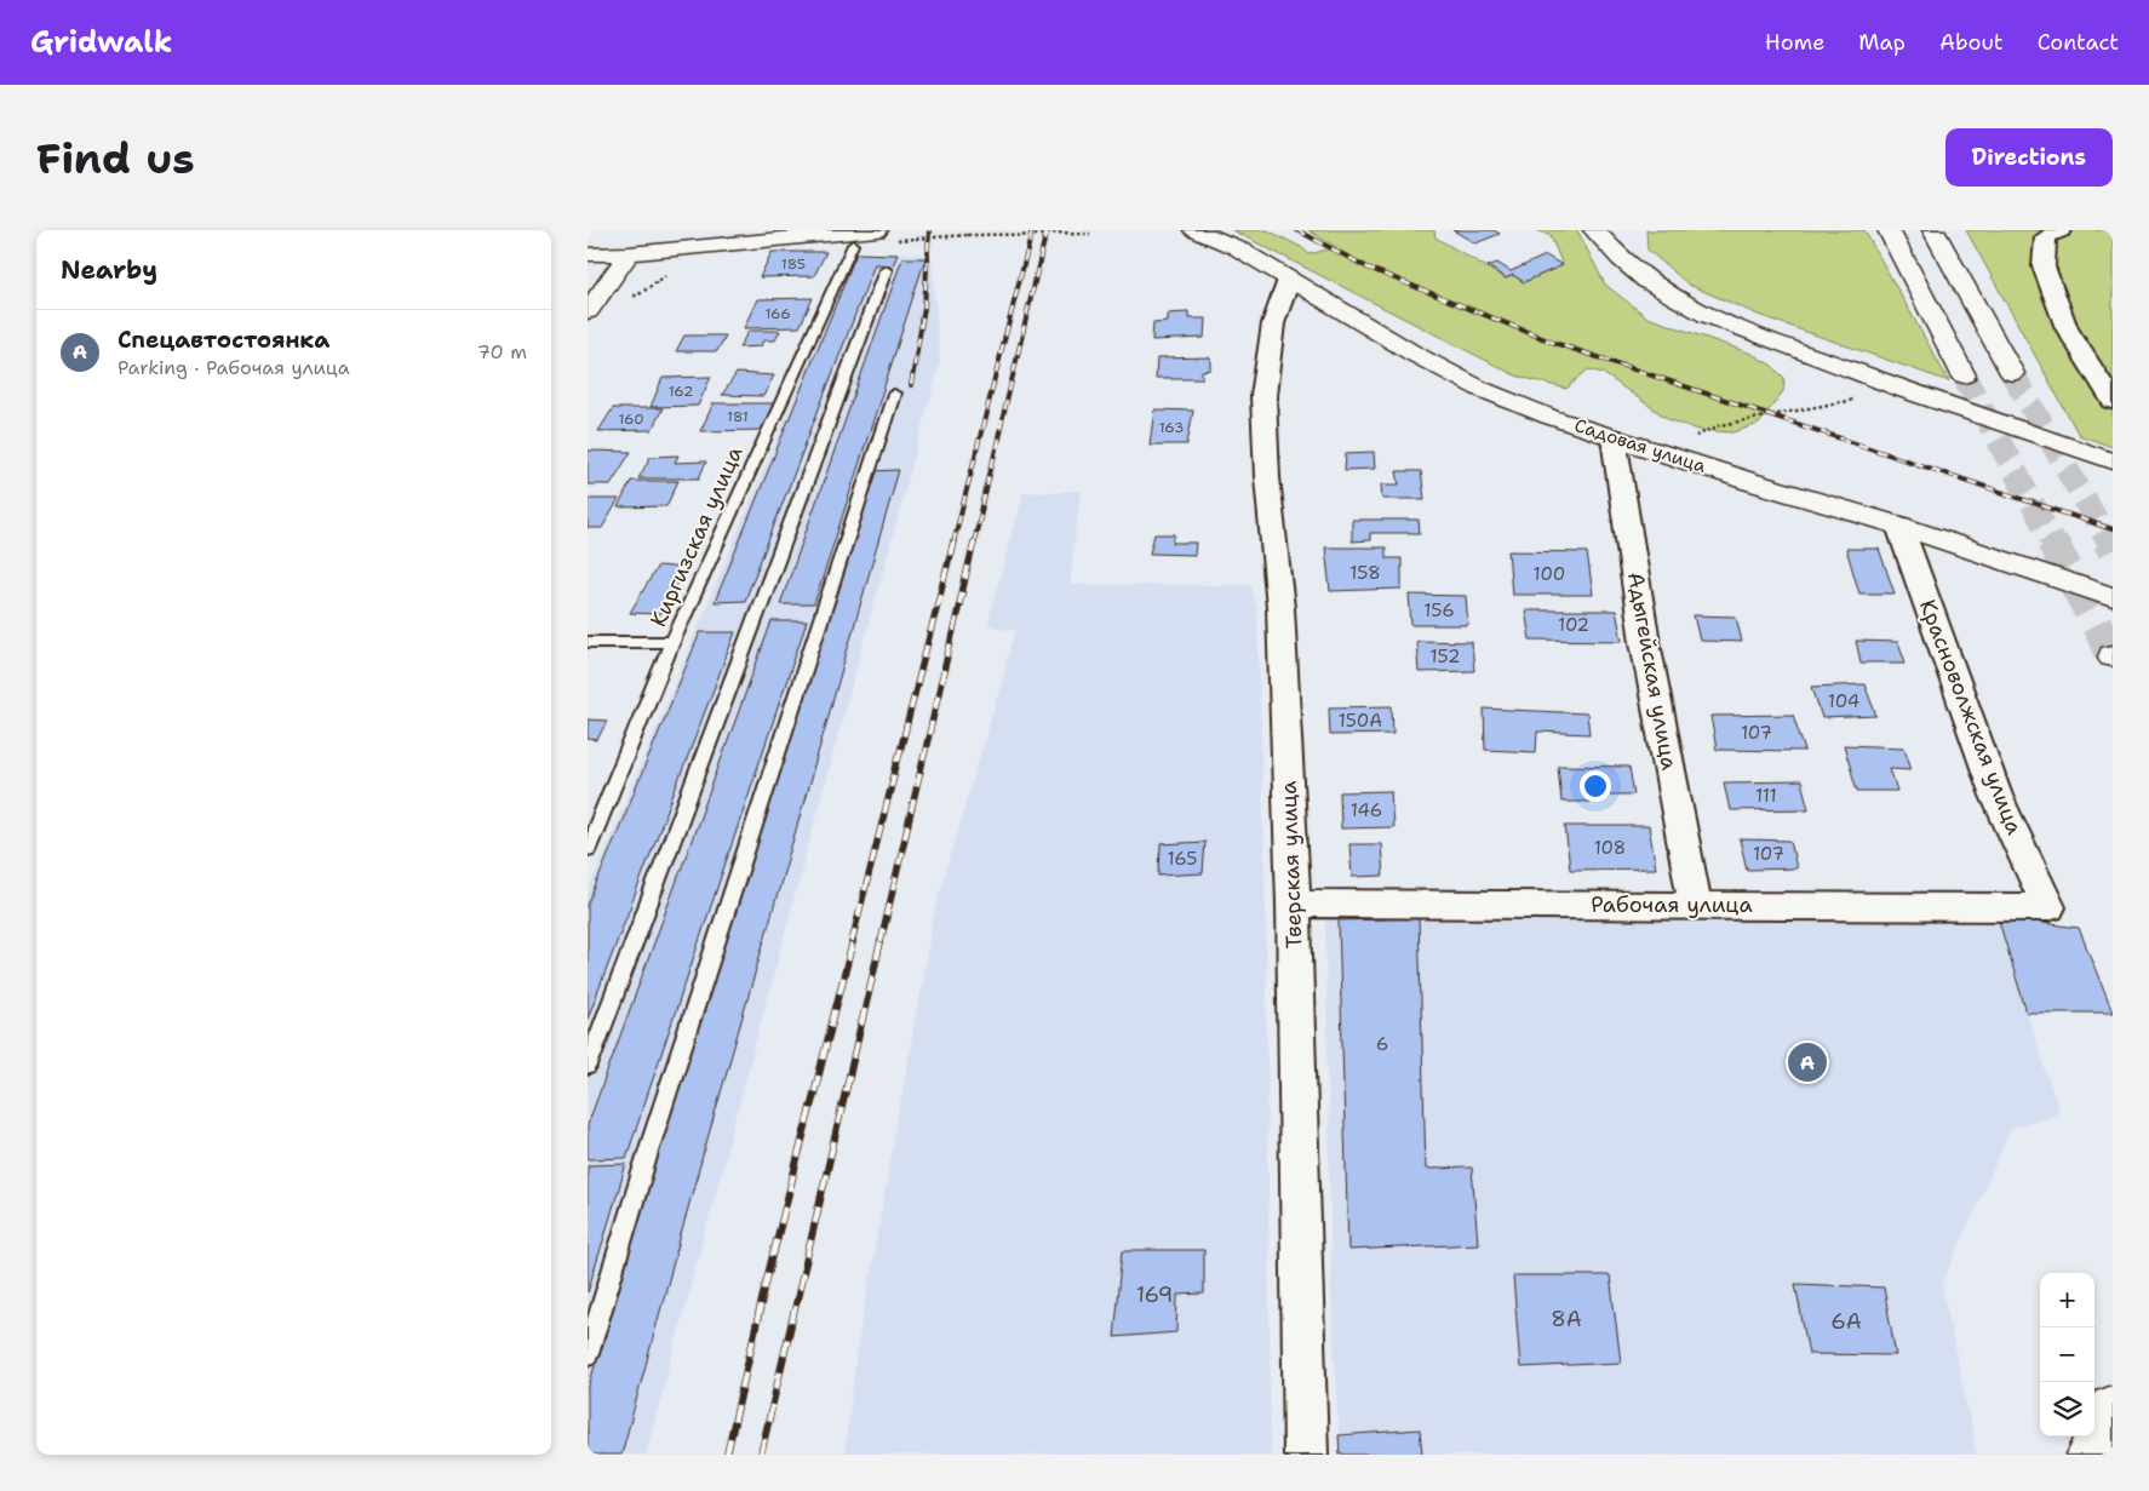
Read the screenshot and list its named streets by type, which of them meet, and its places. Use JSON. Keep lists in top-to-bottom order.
{
  "streets": {
    "street": [
      "Садовая улица",
      "Адыгейская улица",
      "Красноволжская улица",
      "Тверская улица",
      "Рабочая улица"
    ],
    "lane": ["Киргизская улица"]
  },
  "crossings": [
    ["Садовая улица", "Адыгейская улица"],
    ["Садовая улица", "Красноволжская улица"],
    ["Садовая улица", "Тверская улица"],
    ["Адыгейская улица", "Рабочая улица"],
    ["Красноволжская улица", "Рабочая улица"],
    ["Тверская улица", "Рабочая улица"]
  ],
  "house_numbers": [
    "185",
    "166",
    "162",
    "181",
    "160",
    "163",
    "158",
    "100",
    "156",
    "102",
    "152",
    "104",
    "150А",
    "107",
    "111",
    "146",
    "108",
    "107",
    "165",
    "6",
    "169",
    "8А",
    "6А"
  ],
  "page": {
    "header": "Gridwalk",
    "nav": [
      "Home",
      "Map",
      "About",
      "Contact"
    ],
    "buttons": "Directions",
    "title": "Find us",
    "heading": "Nearby",
    "list": [
      {
        "mark": "A",
        "name": "Спецавтостоянка",
        "note": "Parking · Рабочая улица",
        "value": "70 m"
      }
    ],
    "pins": "A",
    "map_buttons": ["+", "−"]
  }
}
